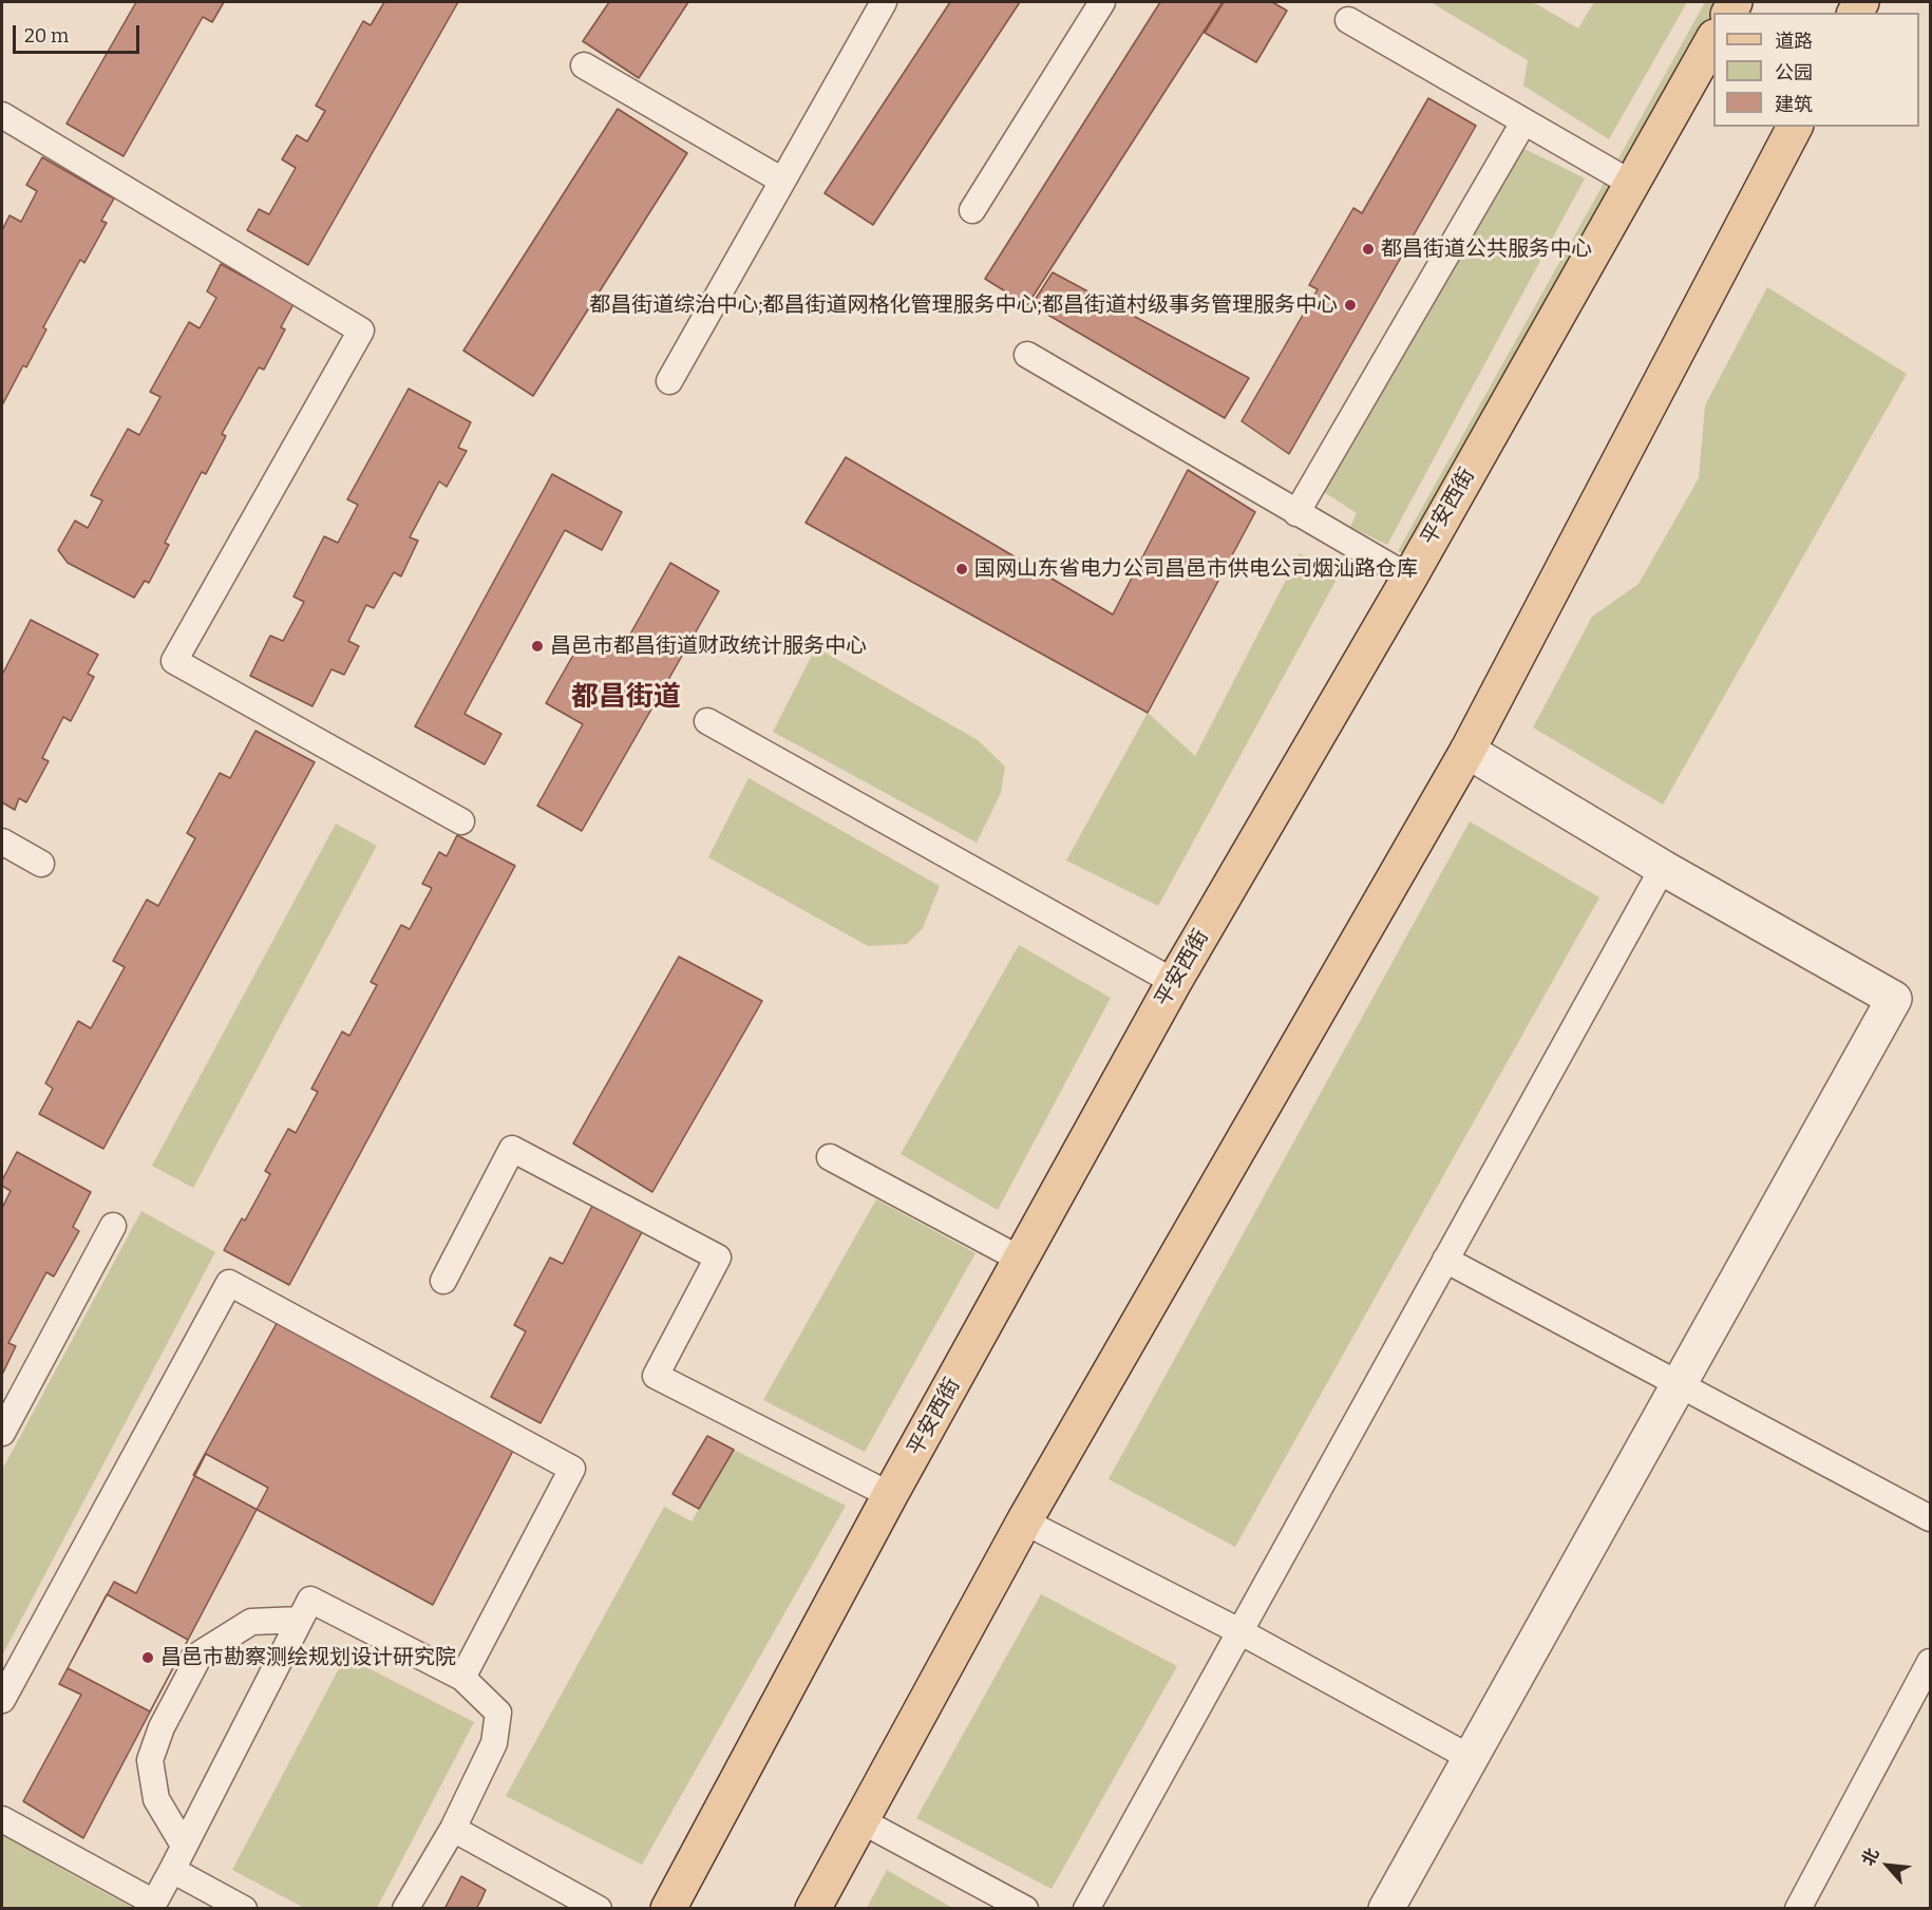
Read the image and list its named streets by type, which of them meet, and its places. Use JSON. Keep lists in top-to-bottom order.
{
  "streets": {
    "main road": ["平安西街"]
  },
  "districts": ["都昌街道"],
  "places": [
    "都昌街道公共服务中心",
    "都昌街道综治中心;都昌街道网格化管理服务中心;都昌街道村级事务管理服务中心",
    "国网山东省电力公司昌邑市供电公司烟汕路仓库",
    "昌邑市都昌街道财政统计服务中心",
    "昌邑市勘察测绘规划设计研究院"
  ],
  "legend": ["道路", "公园", "建筑"],
  "scale_bar": "20 m",
  "north": "top left"
}
